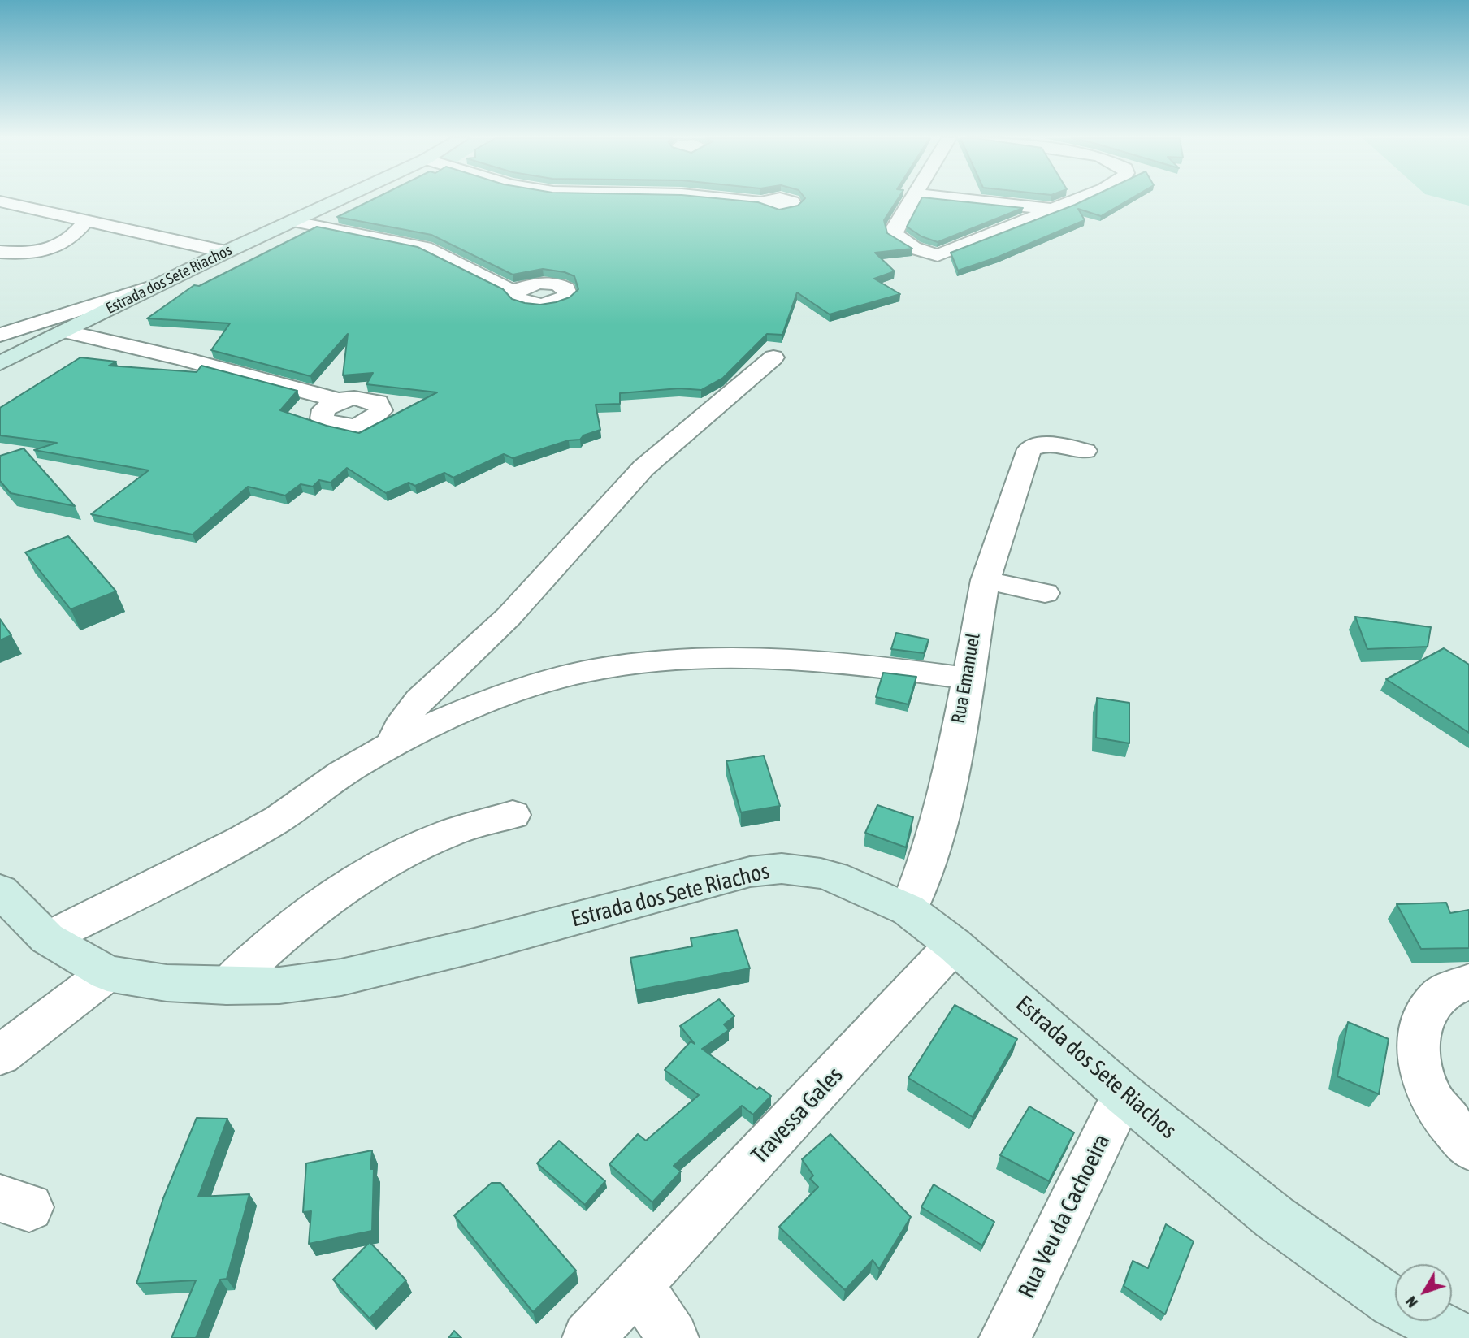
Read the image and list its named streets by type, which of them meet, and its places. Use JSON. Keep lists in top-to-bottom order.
{
  "streets": {
    "street": [
      "Estrada dos Sete Riachos",
      "Rua Emanuel",
      "Travessa Gales",
      "Rua Veu da Cachoeira"
    ]
  },
  "crossings": [
    ["Estrada dos Sete Riachos", "Rua Emanuel"],
    ["Estrada dos Sete Riachos", "Travessa Gales"],
    ["Estrada dos Sete Riachos", "Rua Veu da Cachoeira"]
  ],
  "north": "bottom left"
}
